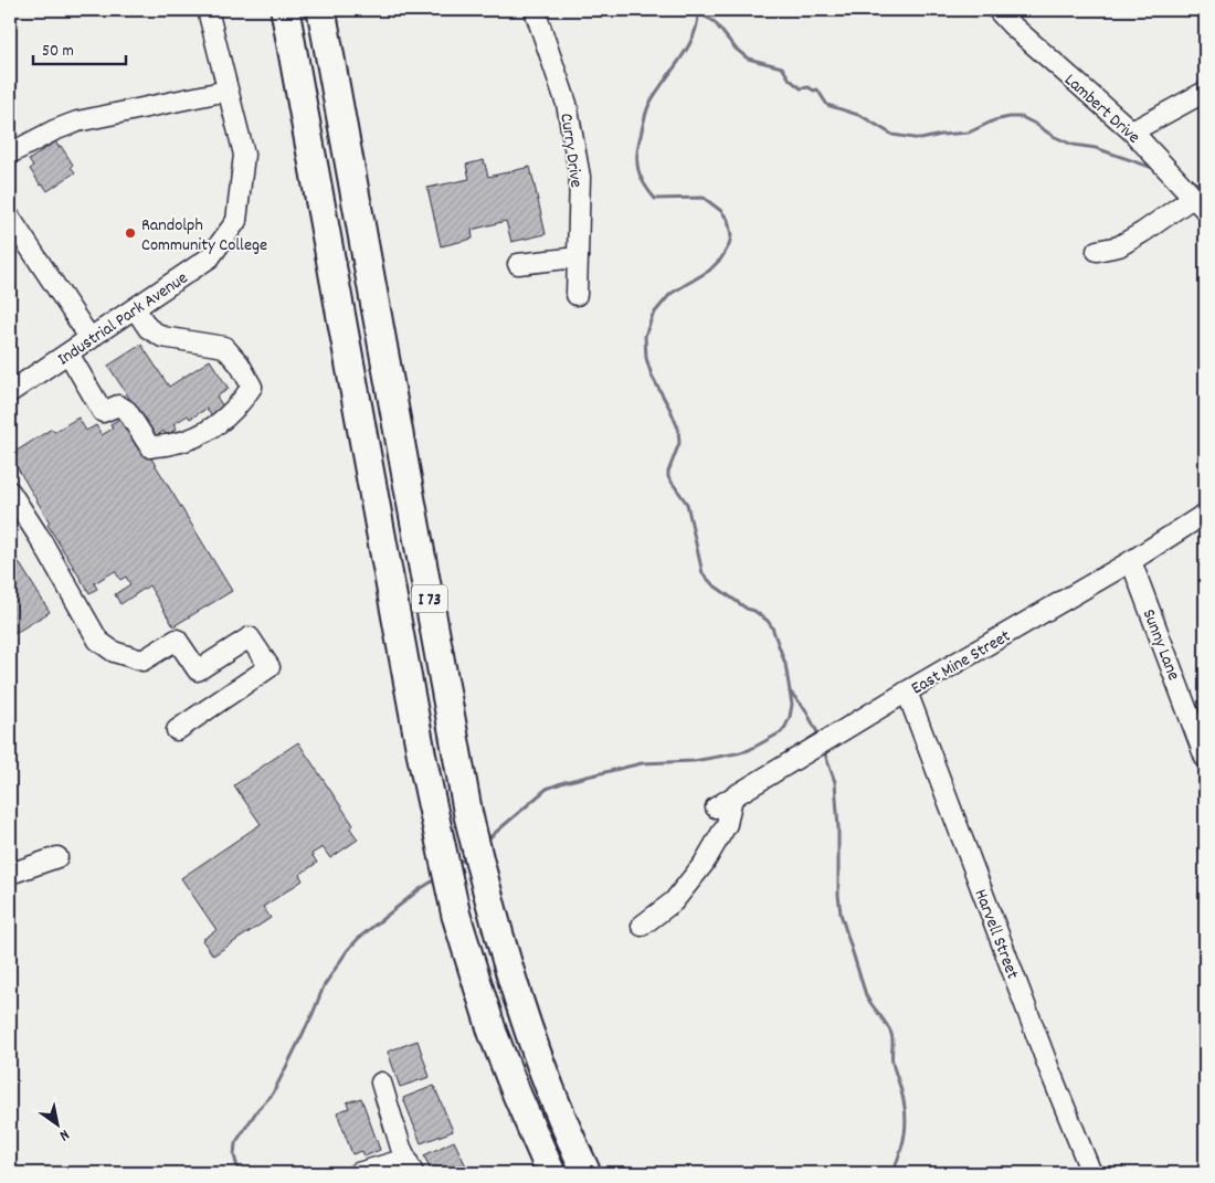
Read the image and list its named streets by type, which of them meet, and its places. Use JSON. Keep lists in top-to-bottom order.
{
  "streets": {
    "highway": ["I 73"],
    "street": [
      "Lambert Drive",
      "Curry Drive",
      "Industrial Park Avenue",
      "Sunny Lane",
      "East Mine Street",
      "Harvell Street"
    ]
  },
  "crossings": [
    ["Sunny Lane", "East Mine Street"],
    ["East Mine Street", "Harvell Street"]
  ],
  "places": ["Randolph Community College"],
  "scale_bar": "50 m",
  "north": "bottom right"
}
